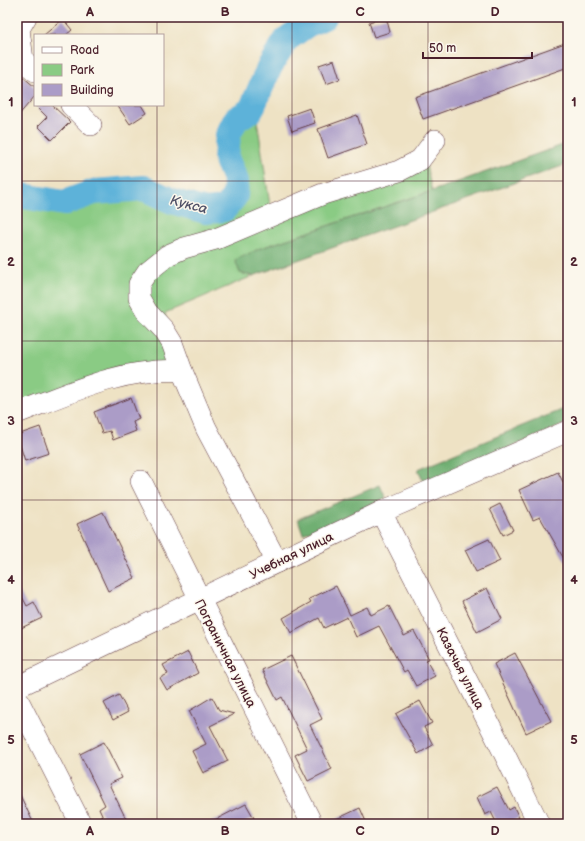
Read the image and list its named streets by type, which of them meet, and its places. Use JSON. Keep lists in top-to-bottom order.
{
  "streets": {
    "street": ["Учебная улица", "Пограничная улица", "Казачья улица"]
  },
  "crossings": [
    ["Учебная улица", "Пограничная улица"],
    ["Учебная улица", "Казачья улица"]
  ],
  "water": ["Кукса"],
  "legend": ["Road", "Park", "Building"],
  "scale_bar": "50 m",
  "grid": {
    "columns": [
      "A",
      "B",
      "C",
      "D"
    ],
    "rows": [
      "1",
      "2",
      "3",
      "4",
      "5"
    ]
  }
}
